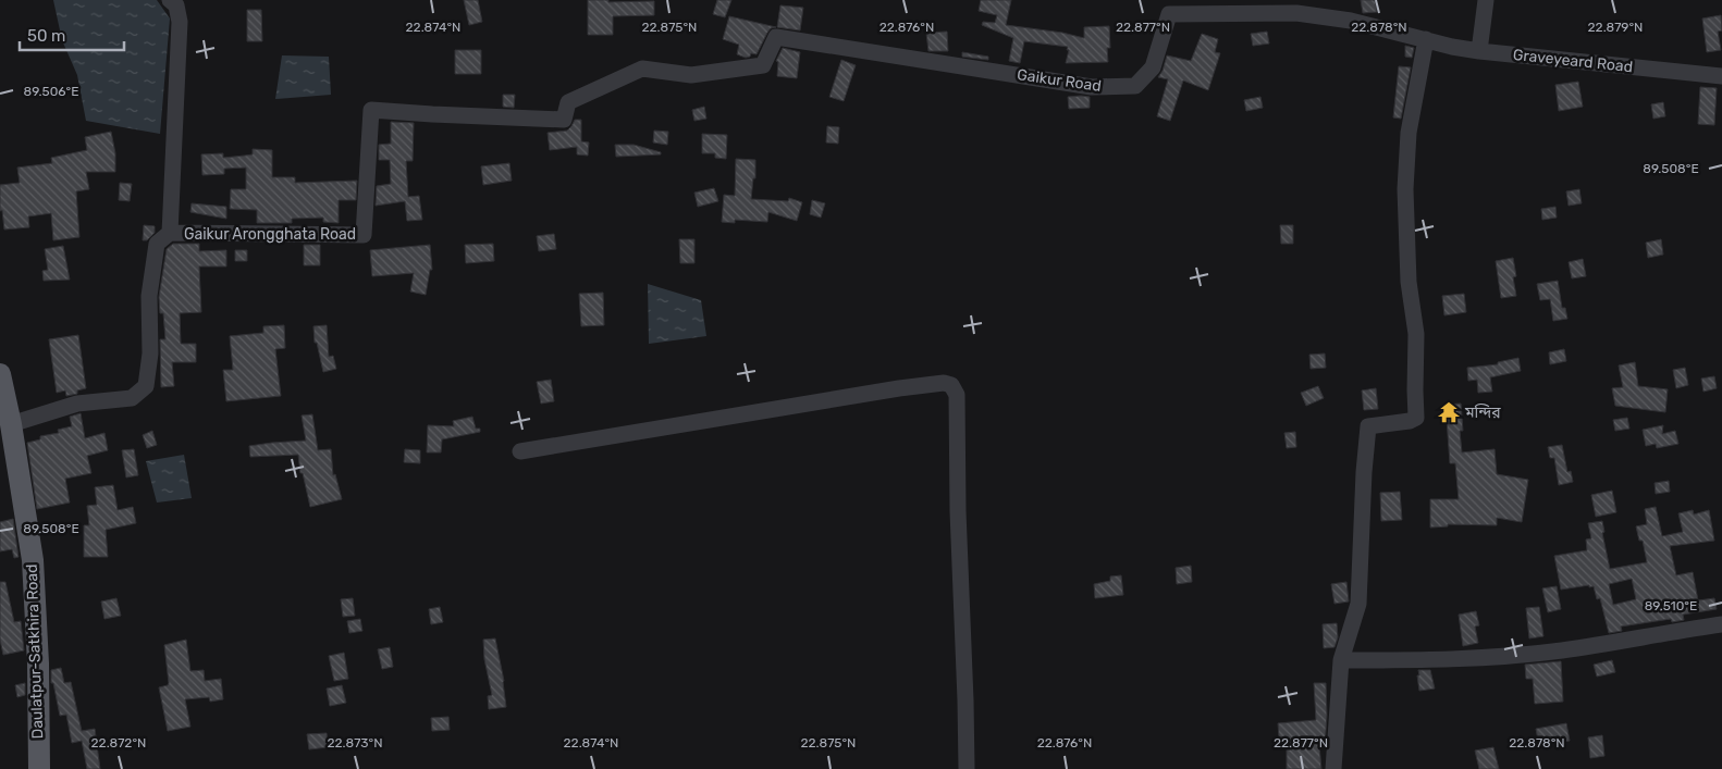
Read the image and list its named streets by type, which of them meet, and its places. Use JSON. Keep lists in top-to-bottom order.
{
  "streets": {
    "main road": ["Daulatpur-Satkhira Road"],
    "street": ["Graveyeard Road", "Gaikur Road", "Gaikur Arongghata Road"]
  },
  "crossings": [
    ["Graveyeard Road", "Gaikur Road"],
    ["Gaikur Road", "Gaikur Arongghata Road"],
    ["Gaikur Arongghata Road", "Daulatpur-Satkhira Road"]
  ],
  "places": {
    "temple": ["মন্দির"]
  },
  "scale_bar": "50 m",
  "coordinates": [
    "22.874°N",
    "22.875°N",
    "22.876°N",
    "22.877°N",
    "22.878°N",
    "22.879°N",
    "89.506°E",
    "89.508°E",
    "89.510°E",
    "22.872°N",
    "22.873°N"
  ]
}
